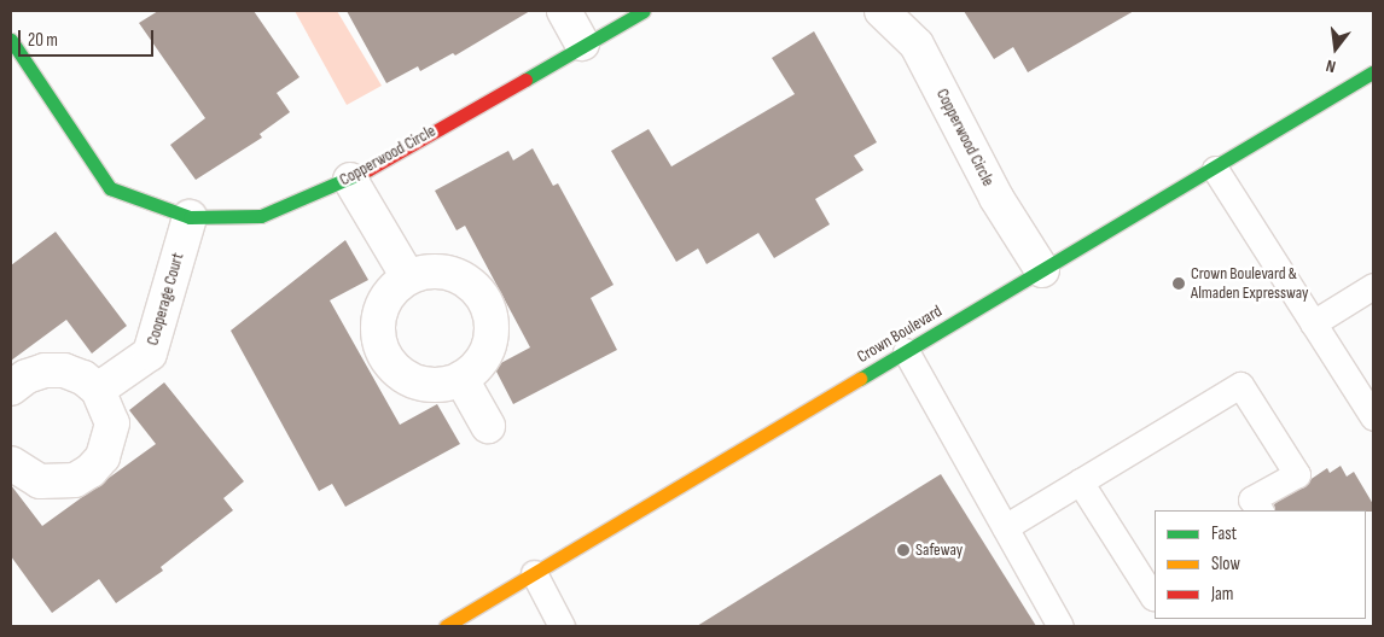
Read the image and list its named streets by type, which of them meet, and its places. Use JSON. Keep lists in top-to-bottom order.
{
  "streets": {
    "street": ["Copperwood Circle", "Cooperage Court", "Crown Boulevard"]
  },
  "crossings": [
    ["Copperwood Circle", "Cooperage Court"],
    ["Copperwood Circle", "Crown Boulevard"]
  ],
  "places": ["Crown Boulevard & Almaden Expressway", "Safeway"],
  "legend": ["Fast", "Slow", "Jam"],
  "scale_bar": "20 m",
  "north": "bottom"
}
